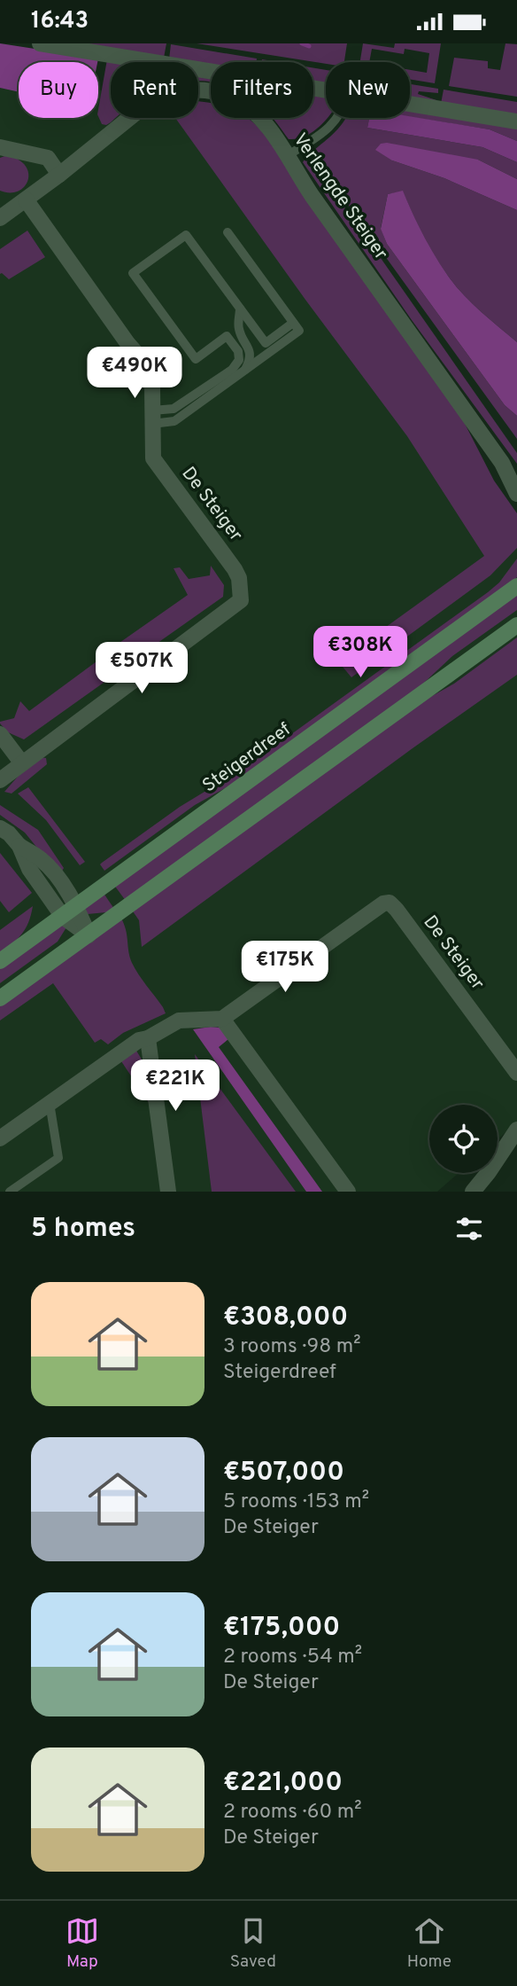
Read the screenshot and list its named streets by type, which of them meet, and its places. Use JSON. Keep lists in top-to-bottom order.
{
  "streets": {
    "main road": ["Steigerdreef"],
    "street": ["Verlengde Steiger", "De Steiger"]
  },
  "page": {
    "status": "16:43",
    "chip": [
      "Buy",
      "Rent",
      "Filters",
      "New"
    ],
    "price": [
      "€490K",
      "€308K",
      "€507K",
      "€175K",
      "€221K"
    ],
    "heading": "5 homes",
    "list": [
      {
        "name": "€308,000",
        "note": "3 rooms · 98 m² · Steigerdreef"
      },
      {
        "name": "€507,000",
        "note": "5 rooms · 153 m² · De Steiger"
      },
      {
        "name": "€175,000",
        "note": "2 rooms · 54 m² · De Steiger"
      },
      {
        "name": "€221,000",
        "note": "2 rooms · 60 m² · De Steiger"
      }
    ],
    "tabs": ["Map", "Saved", "Home"]
  }
}
